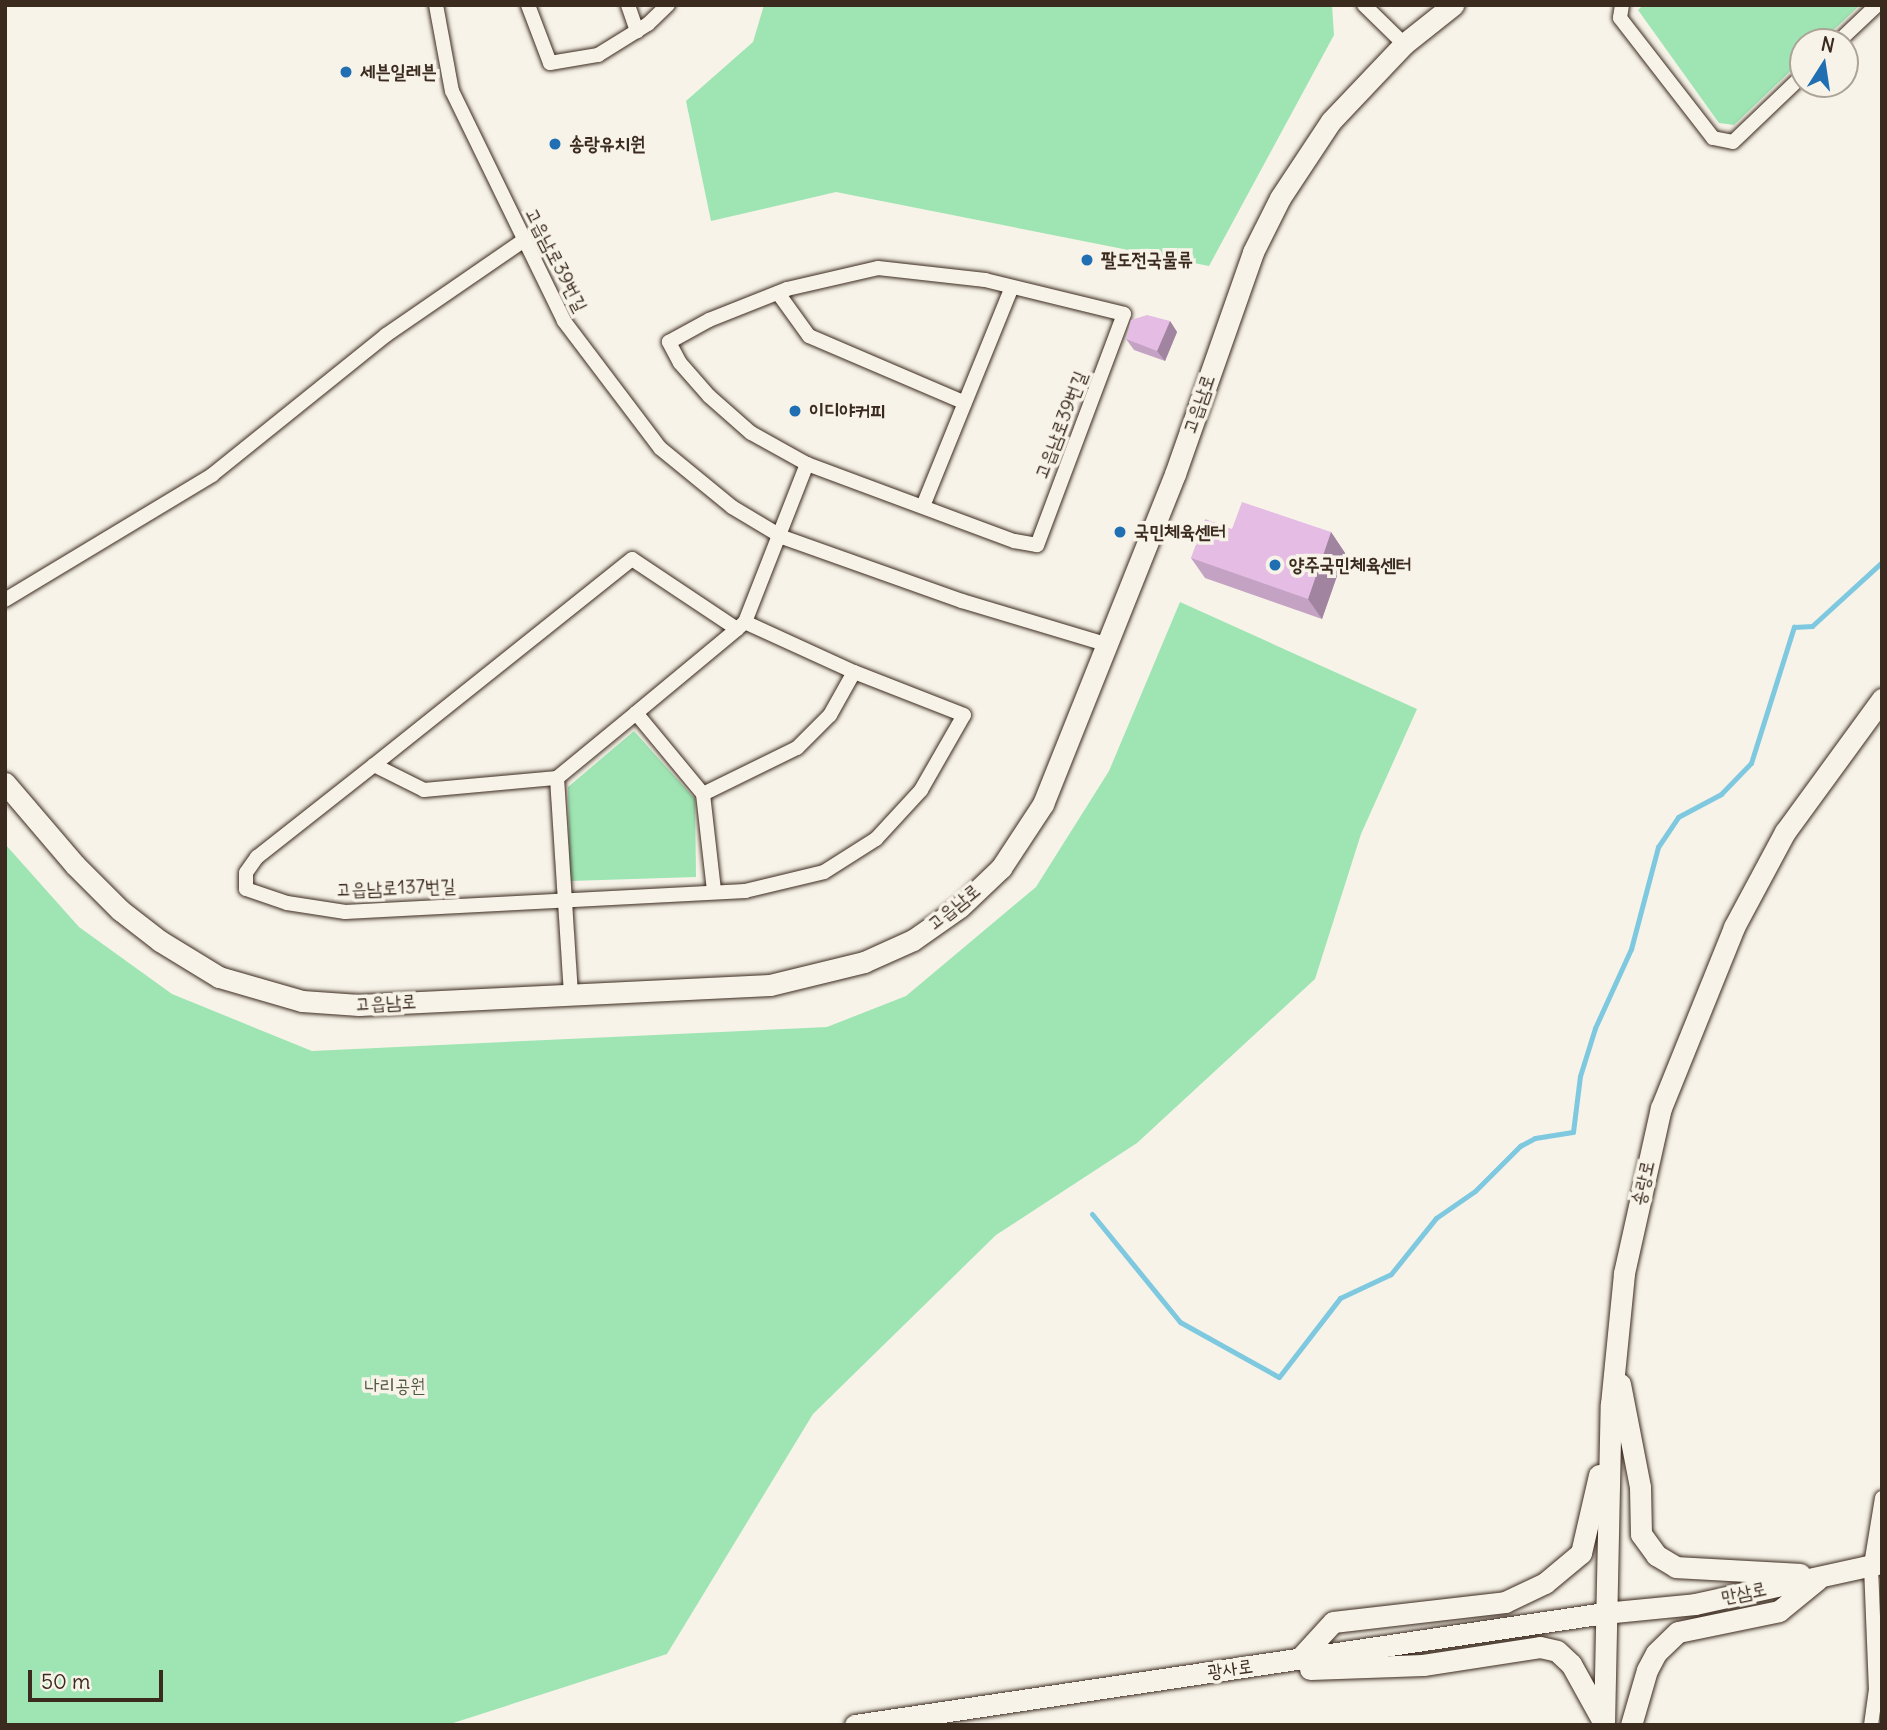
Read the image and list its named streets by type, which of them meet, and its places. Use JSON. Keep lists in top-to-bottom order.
{
  "streets": {
    "street": [
      "고읍남로39번길",
      "고읍남로",
      "고읍남로137번길",
      "송랑로",
      "만삼로",
      "광사로"
    ]
  },
  "crossings": [
    ["고읍남로39번길", "고읍남로"],
    ["송랑로", "만삼로"],
    ["송랑로", "광사로"],
    ["만삼로", "광사로"]
  ],
  "parks": ["나리공원"],
  "places": [
    "세븐일레븐",
    "송랑유치원",
    "팔도전국물류",
    "이디야커피",
    "국민체육센터",
    "양주국민체육센터"
  ],
  "scale_bar": "50 m",
  "north": "top"
}
